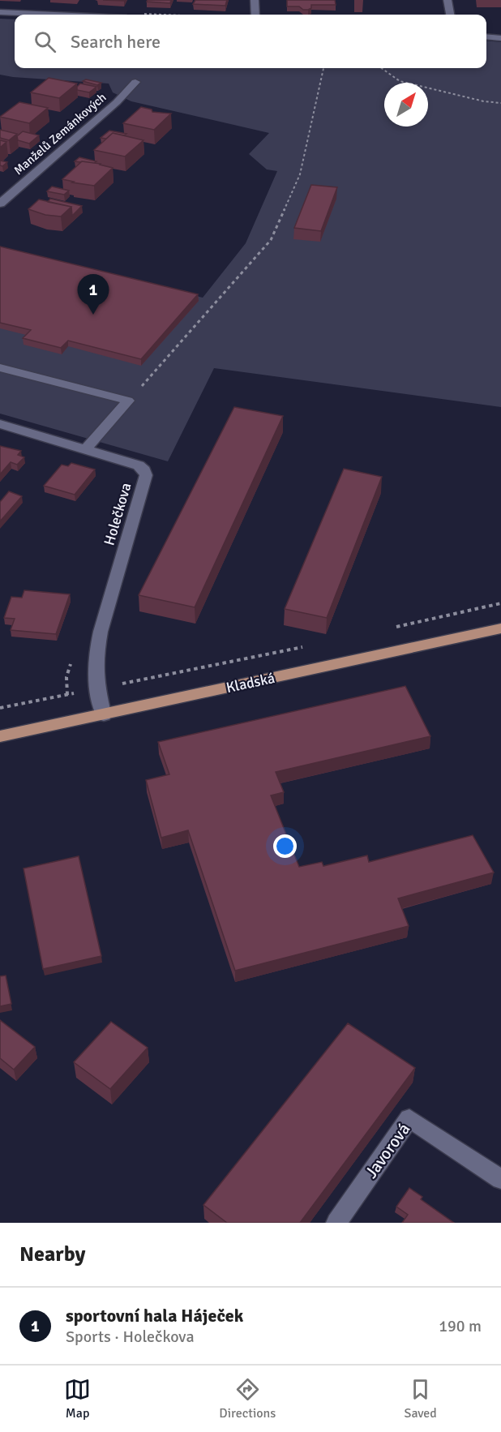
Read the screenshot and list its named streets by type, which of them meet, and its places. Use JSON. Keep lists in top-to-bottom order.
{
  "streets": {
    "main road": ["Kladská"],
    "street": ["Manželů Zemánkových", "Holečkova", "Javorová"]
  },
  "crossings": [
    ["Holečkova", "Kladská"]
  ],
  "north": "top right",
  "page": {
    "search": "Search here",
    "pins": "1",
    "heading": "Nearby",
    "list": [
      {
        "mark": "1",
        "name": "sportovní hala Háječek",
        "note": "Sports · Holečkova",
        "value": "190 m"
      }
    ],
    "nav": ["Map", "Directions", "Saved"]
  }
}
